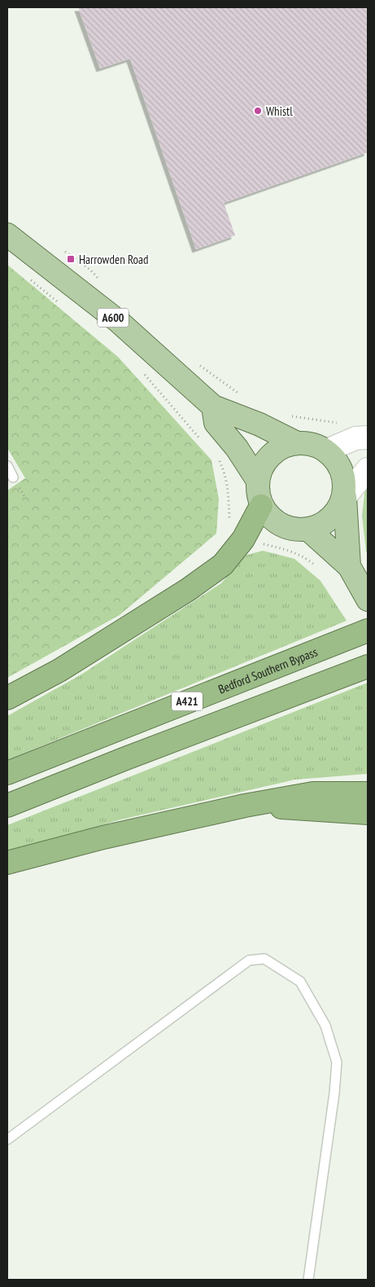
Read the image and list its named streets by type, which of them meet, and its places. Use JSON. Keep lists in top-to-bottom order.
{
  "streets": {
    "highway": ["Bedford Southern Bypass", "A421"],
    "main road": ["A600"]
  },
  "places": {
    "other": ["Whistl"],
    "transit": ["Harrowden Road"]
  }
}
